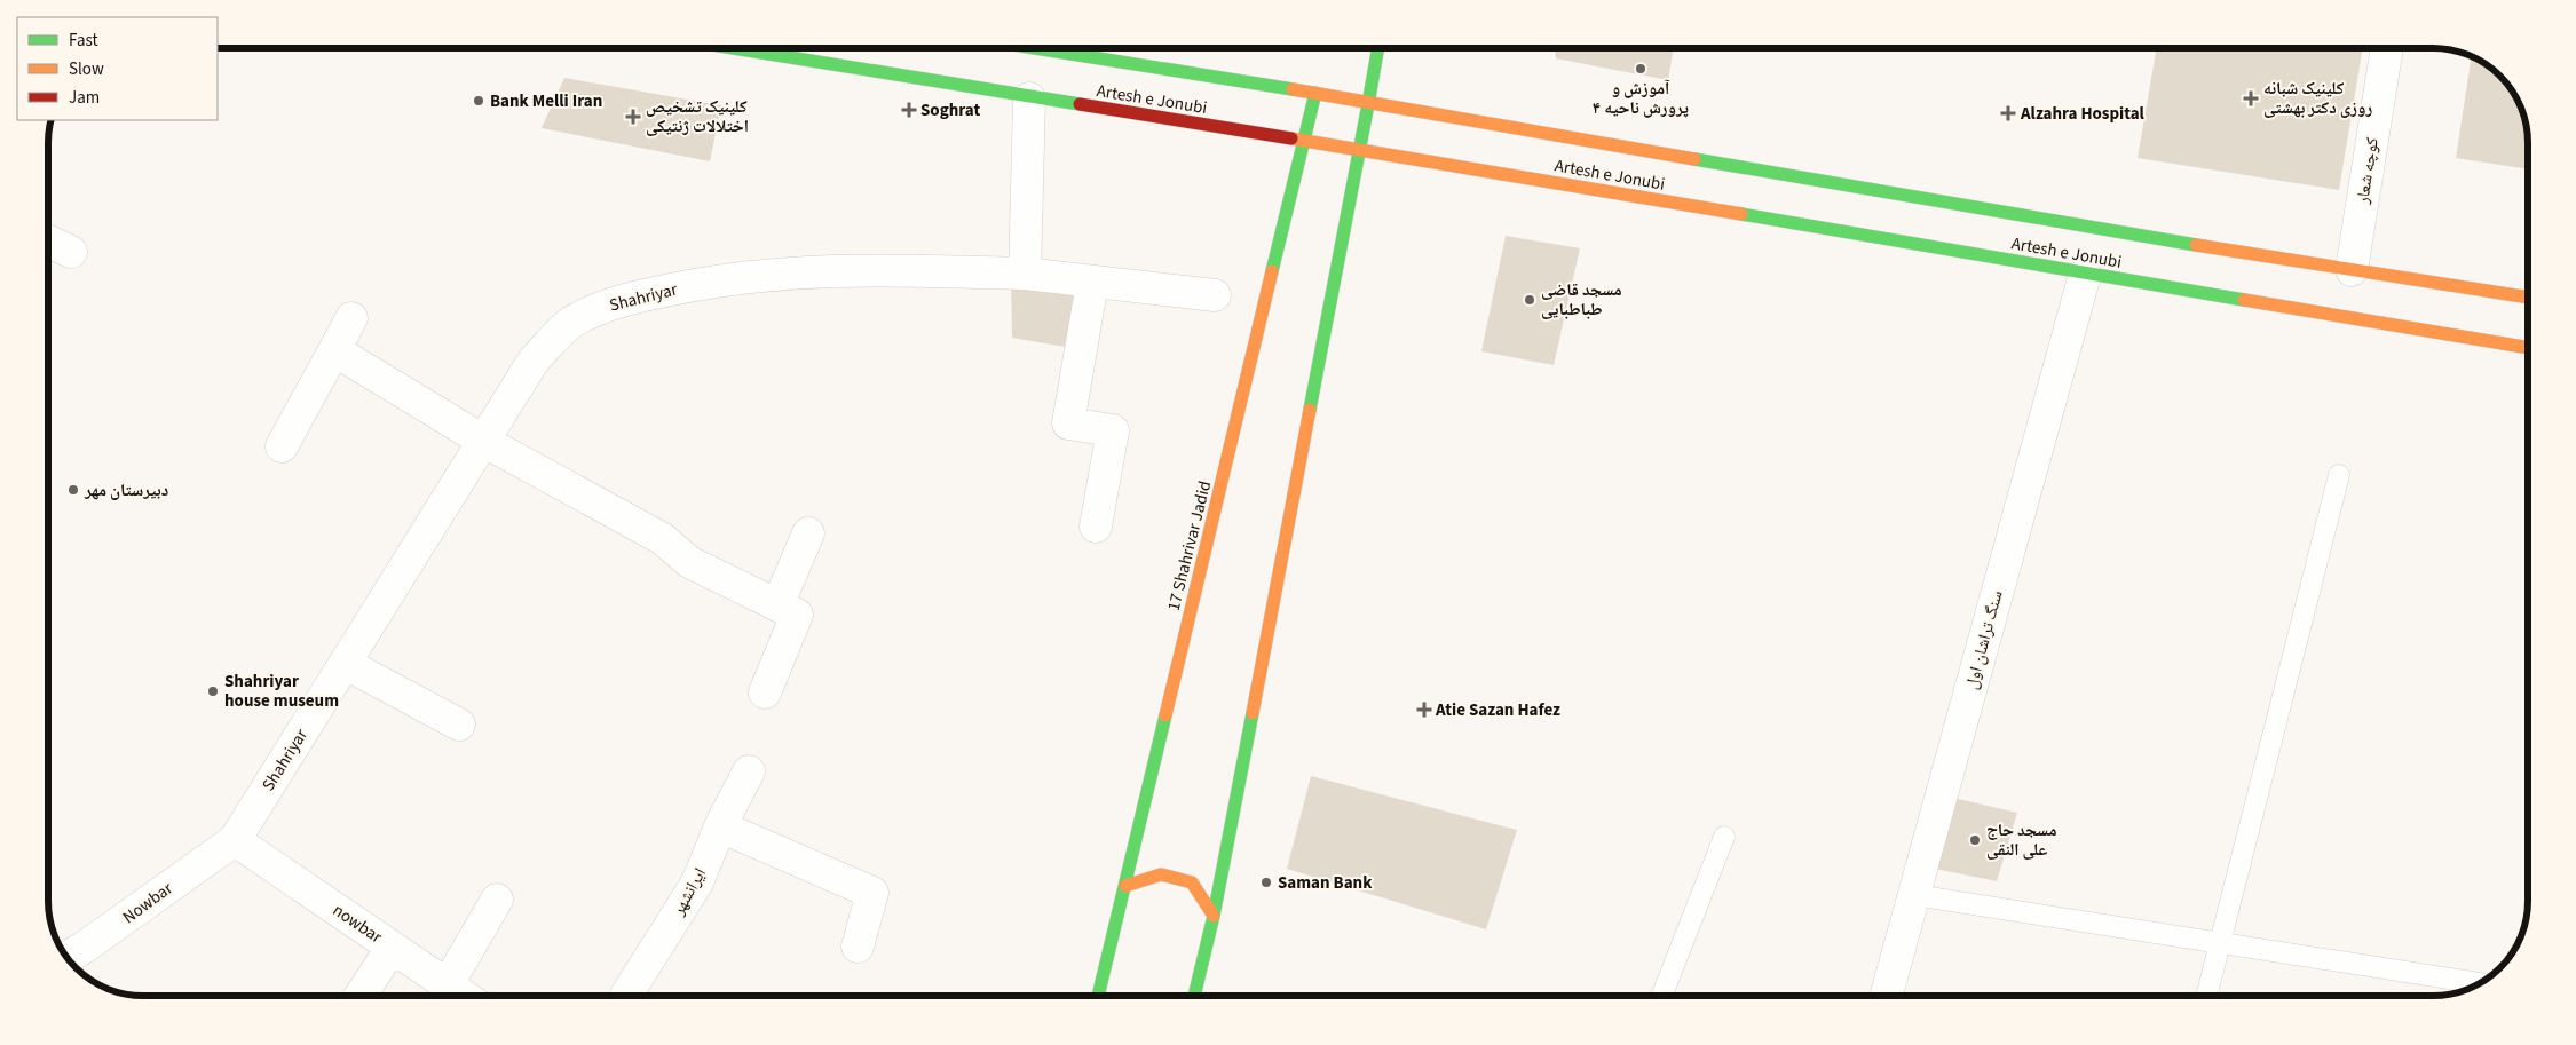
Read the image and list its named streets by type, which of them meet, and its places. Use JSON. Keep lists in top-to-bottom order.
{
  "streets": {
    "main road": ["Artesh e Jonubi", "17 Shahrivar Jadid"],
    "street": [
      "کوچه شعار",
      "Shahriyar",
      "سنگ تراشان اول",
      "ایرانشهر",
      "Nowbar",
      "nowbar"
    ]
  },
  "crossings": [
    ["Artesh e Jonubi", "کوچه شعار"],
    ["Artesh e Jonubi", "17 Shahrivar Jadid"],
    ["Artesh e Jonubi", "سنگ تراشان اول"],
    ["Shahriyar", "Nowbar"],
    ["Shahriyar", "nowbar"],
    ["Nowbar", "nowbar"]
  ],
  "places": {
    "other": [
      "آموزش و پرورش ناحیه ۴",
      "Bank Melli Iran",
      "مسجد قاضی طباطبایی",
      "دبیرستان مهر",
      "Shahriyar house museum",
      "مسجد حاج علی النقی",
      "Saman Bank"
    ],
    "health": [
      "کلینیک شبانه روزی دکتر بهشتی",
      "Soghrat",
      "Alzahra Hospital",
      "کلینیک تشخیص اختلالات ژنتیکی",
      "Atie Sazan Hafez"
    ]
  },
  "legend": ["Fast", "Slow", "Jam"]
}
